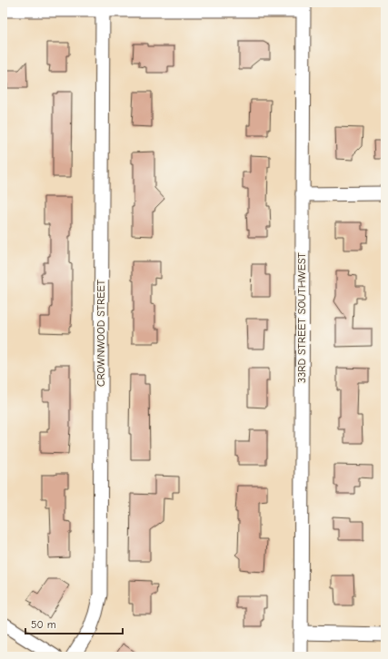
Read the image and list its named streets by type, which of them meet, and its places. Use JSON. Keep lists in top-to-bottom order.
{
  "streets": {
    "street": ["33RD STREET SOUTHWEST", "CROWNWOOD STREET"]
  },
  "scale_bar": "50 m"
}
